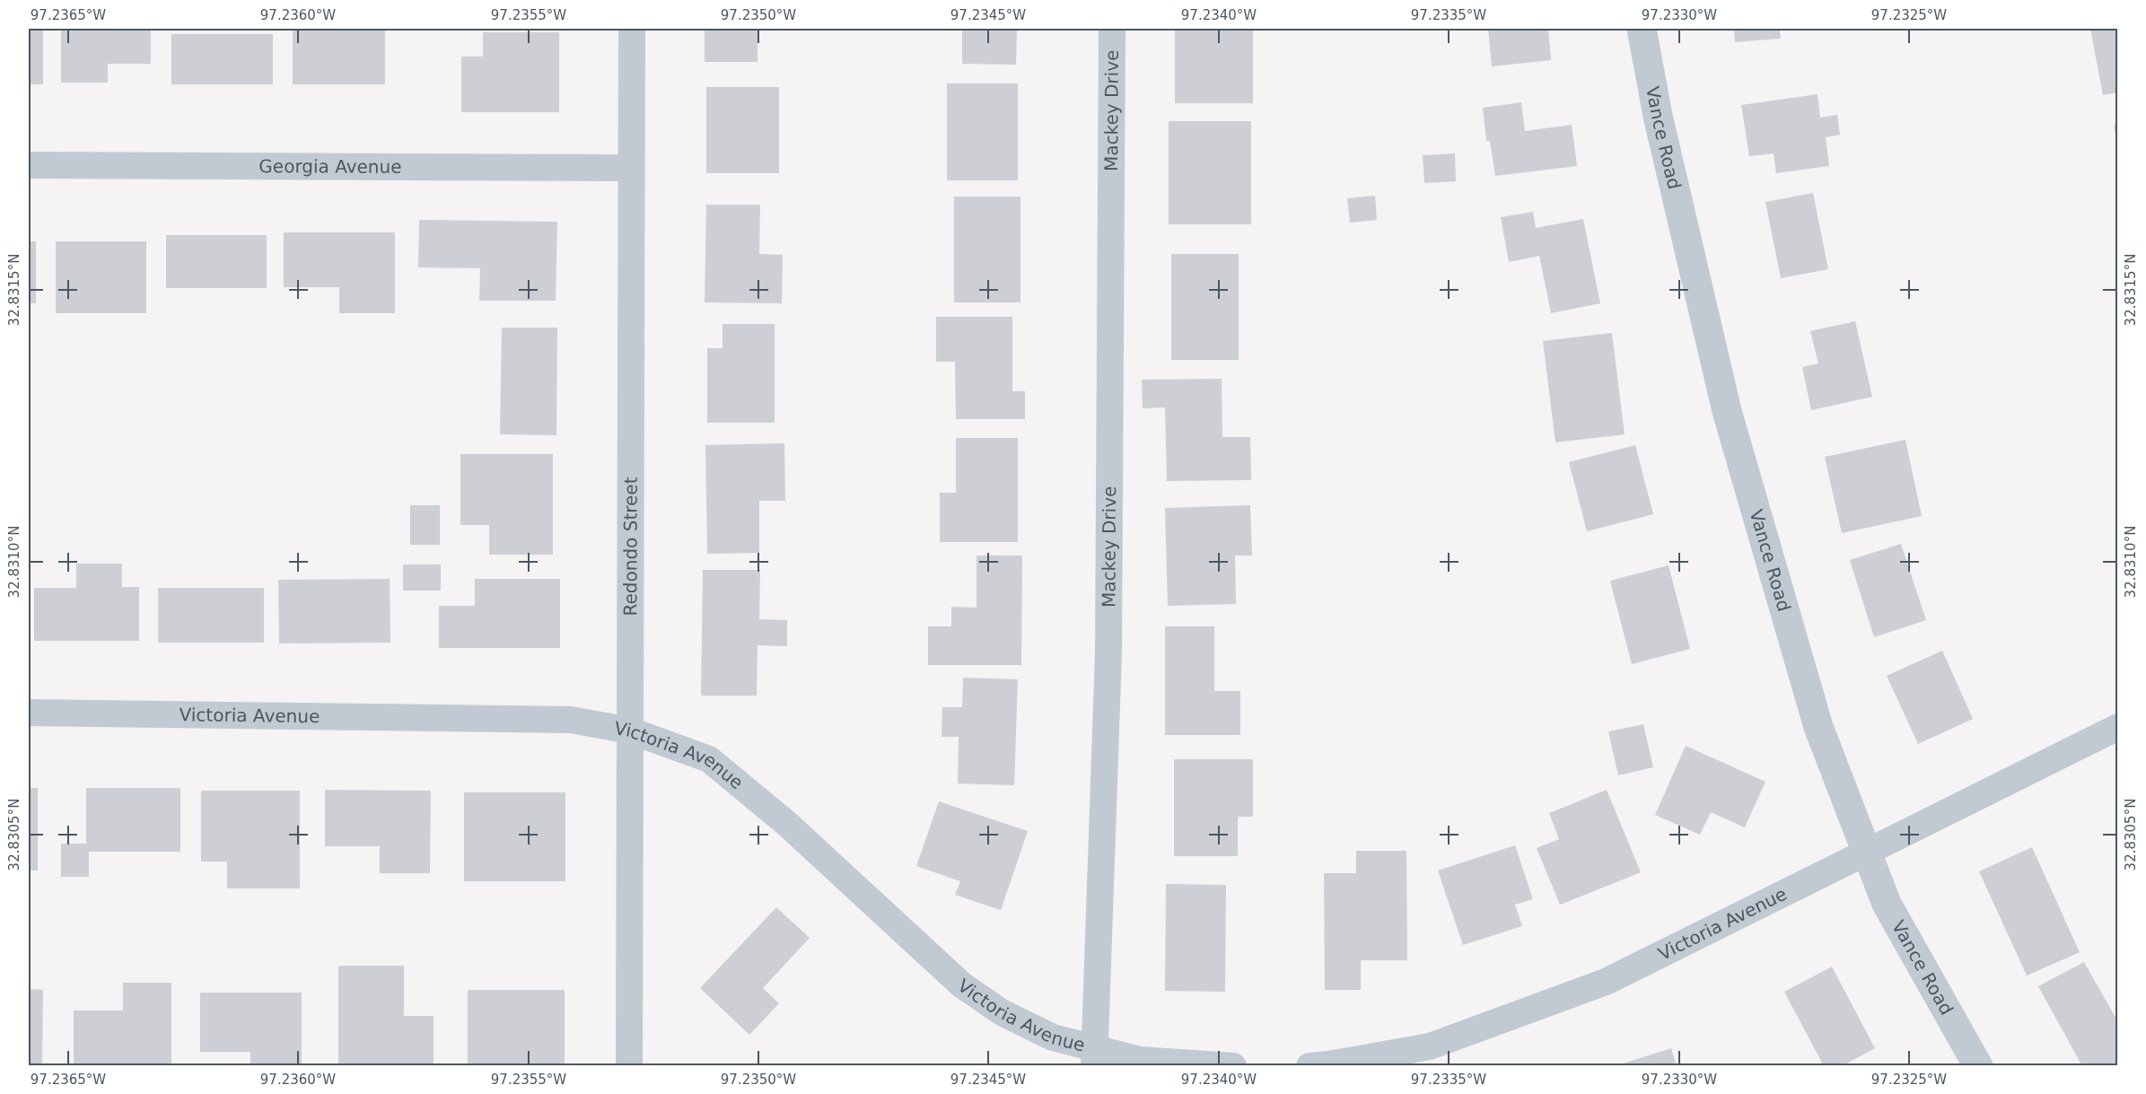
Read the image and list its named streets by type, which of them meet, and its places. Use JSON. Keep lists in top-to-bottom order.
{
  "streets": {
    "street": [
      "Mackey Drive",
      "Vance Road",
      "Georgia Avenue",
      "Redondo Street",
      "Victoria Avenue"
    ]
  },
  "crossings": [
    ["Mackey Drive", "Victoria Avenue"],
    ["Vance Road", "Victoria Avenue"],
    ["Georgia Avenue", "Redondo Street"],
    ["Redondo Street", "Victoria Avenue"]
  ],
  "coordinates": [
    "97.2365°W",
    "97.2360°W",
    "97.2355°W",
    "97.2350°W",
    "97.2345°W",
    "97.2340°W",
    "97.2335°W",
    "97.2330°W",
    "97.2325°W",
    "32.8315°N",
    "32.8310°N",
    "32.8305°N"
  ]
}
